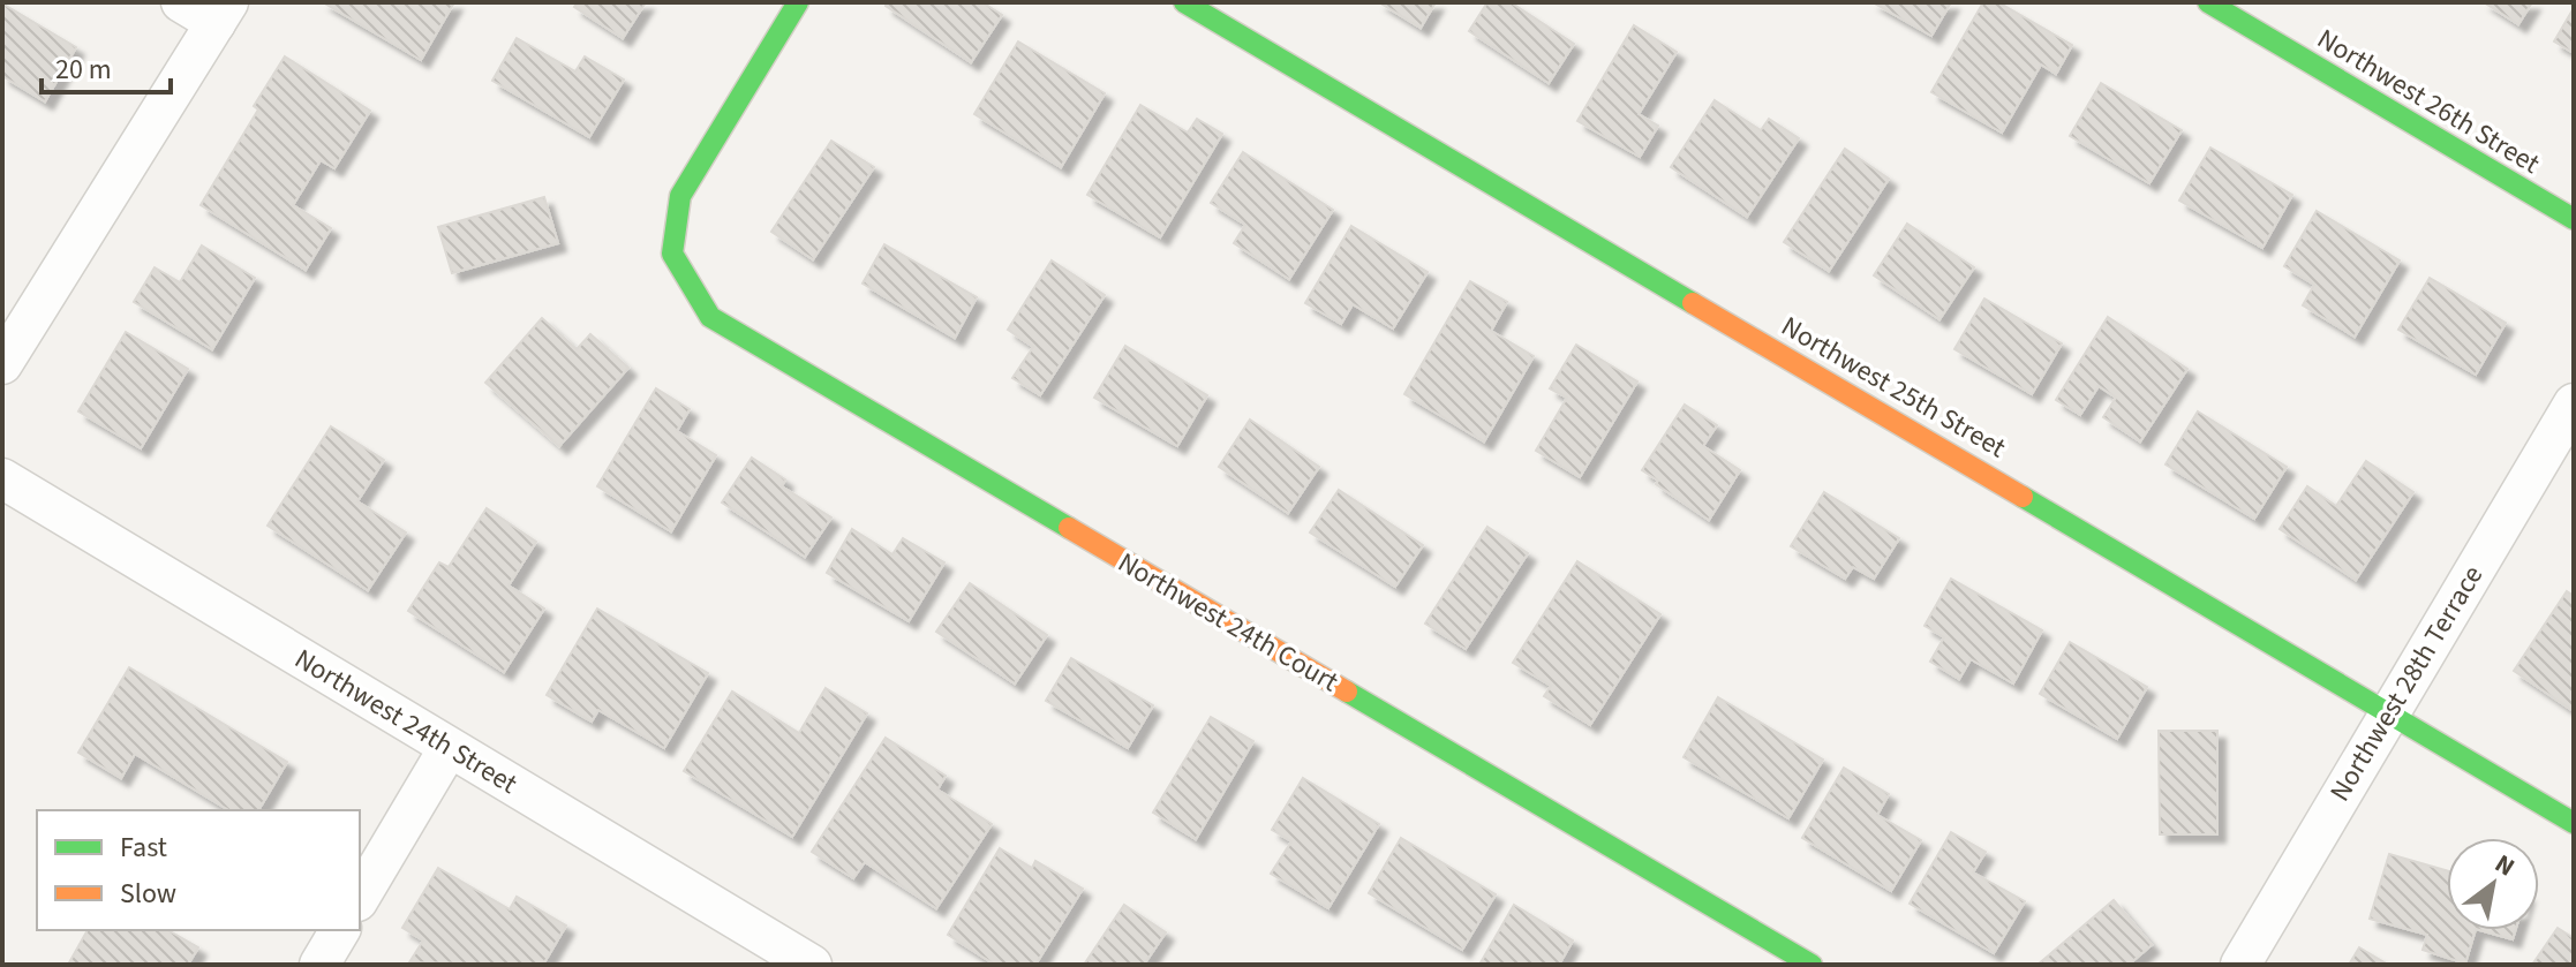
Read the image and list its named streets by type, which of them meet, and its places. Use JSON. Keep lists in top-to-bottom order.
{
  "streets": {
    "street": [
      "Northwest 26th Street",
      "Northwest 25th Street",
      "Northwest 24th Court",
      "Northwest 28th Terrace",
      "Northwest 24th Street"
    ]
  },
  "crossings": [
    ["Northwest 25th Street", "Northwest 28th Terrace"]
  ],
  "legend": ["Fast", "Slow"],
  "scale_bar": "20 m",
  "north": "top right"
}
